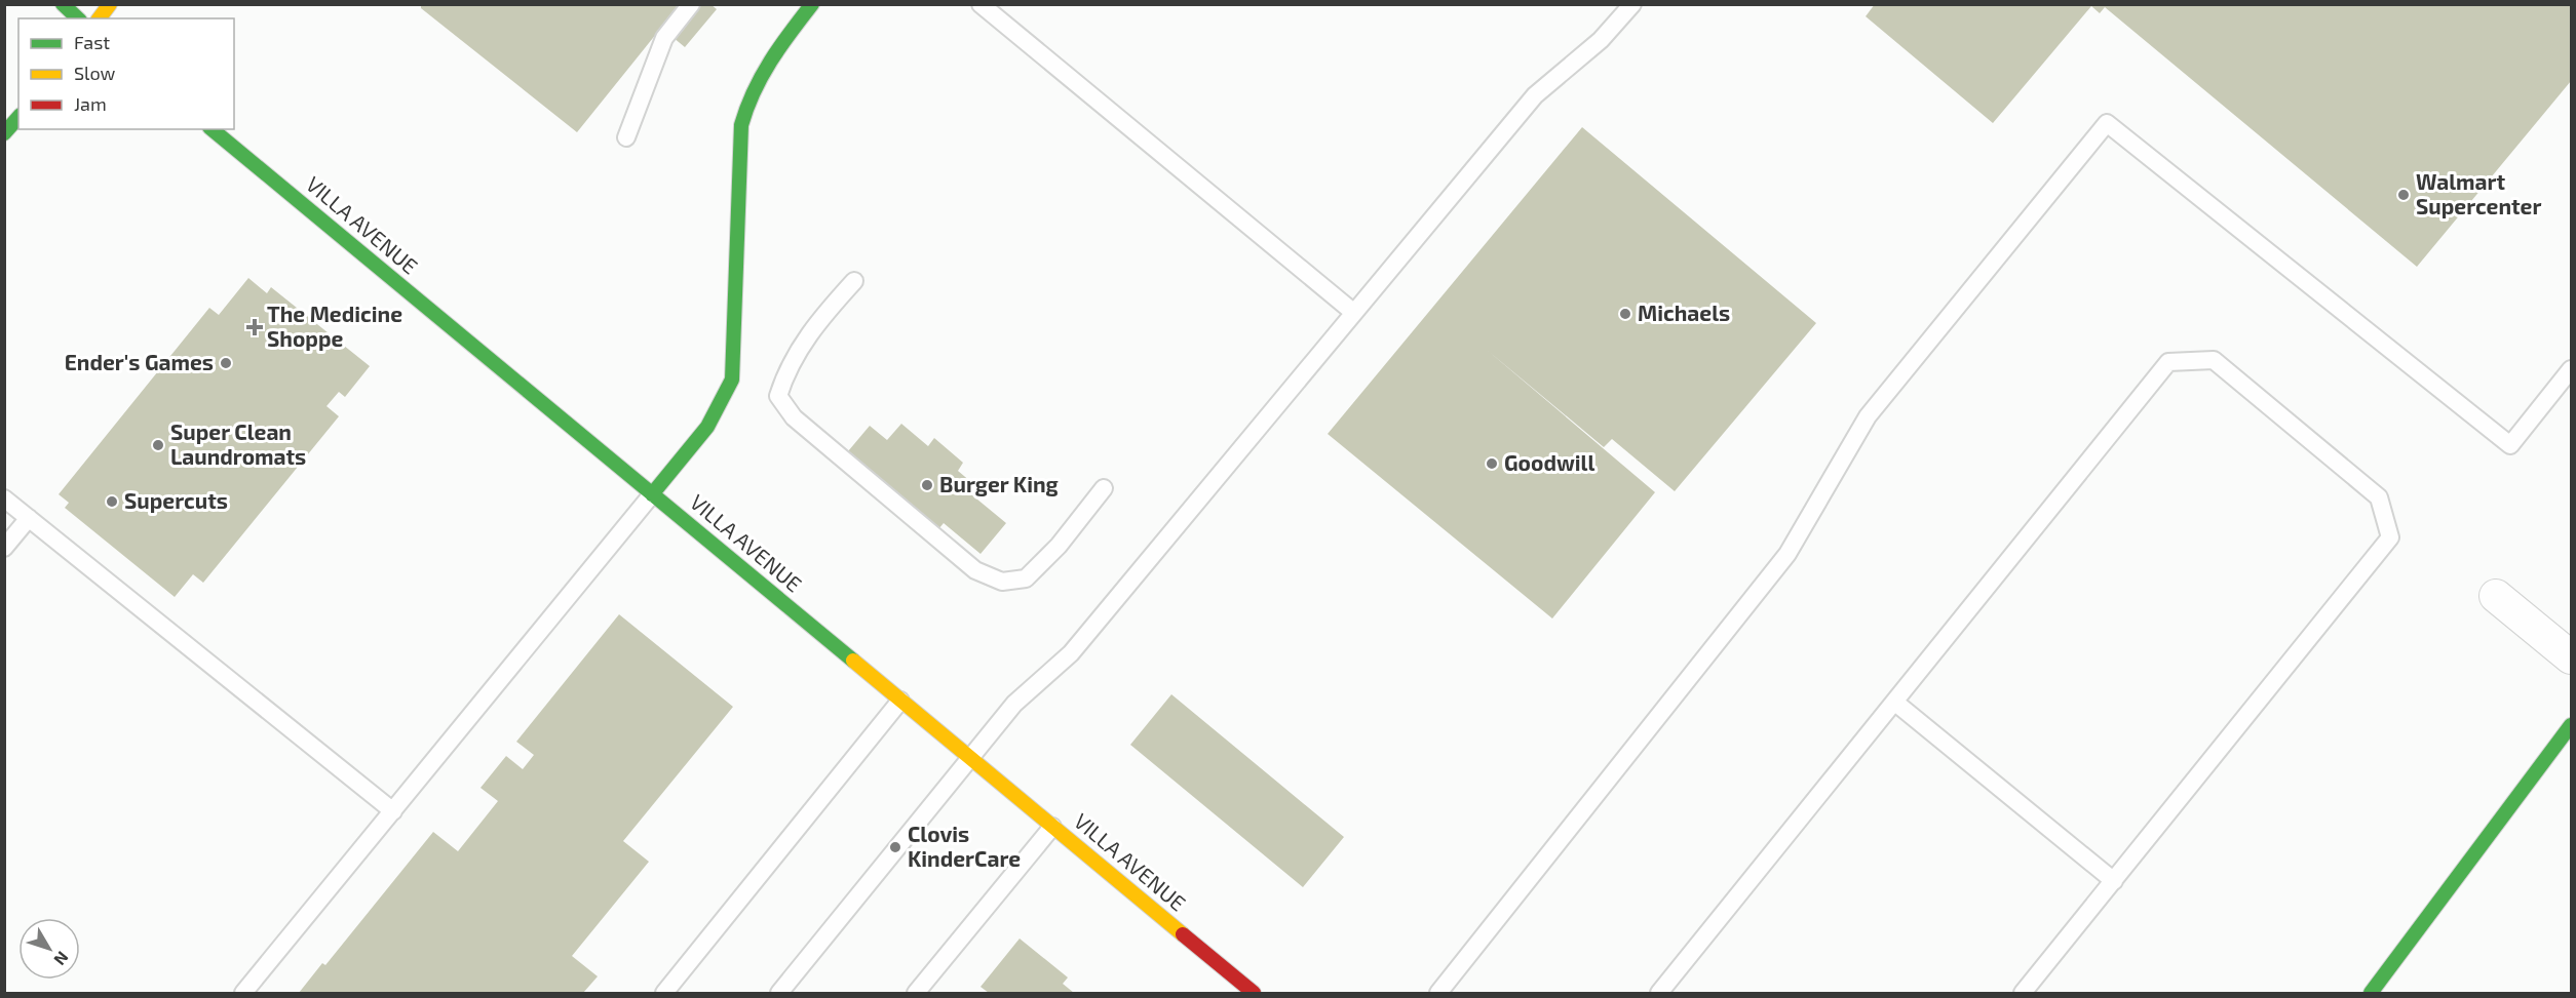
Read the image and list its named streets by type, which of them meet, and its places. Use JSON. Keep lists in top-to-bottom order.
{
  "streets": {
    "main road": ["VILLA AVENUE"]
  },
  "places": {
    "other": [
      "Walmart Supercenter",
      "Michaels",
      "Ender's Games",
      "Super Clean Laundromats",
      "Goodwill",
      "Burger King",
      "Supercuts",
      "Clovis KinderCare"
    ],
    "health": ["The Medicine Shoppe"]
  },
  "legend": ["Fast", "Slow", "Jam"],
  "north": "bottom right"
}
